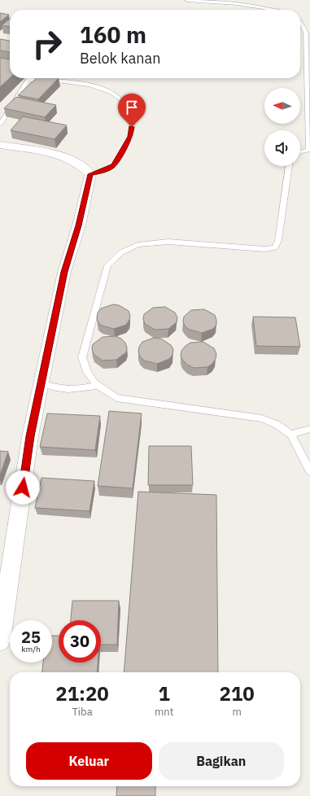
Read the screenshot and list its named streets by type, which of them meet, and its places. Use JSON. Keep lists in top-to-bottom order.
{
  "north": "left",
  "page": {
    "turn": ["160 m", "Belok kanan"],
    "speed": "25 km/h",
    "limit": "30",
    "eta": [
      "21:20",
      "Tiba",
      "1",
      "mnt",
      "210",
      "m"
    ],
    "buttons": ["Keluar", "Bagikan"]
  }
}
